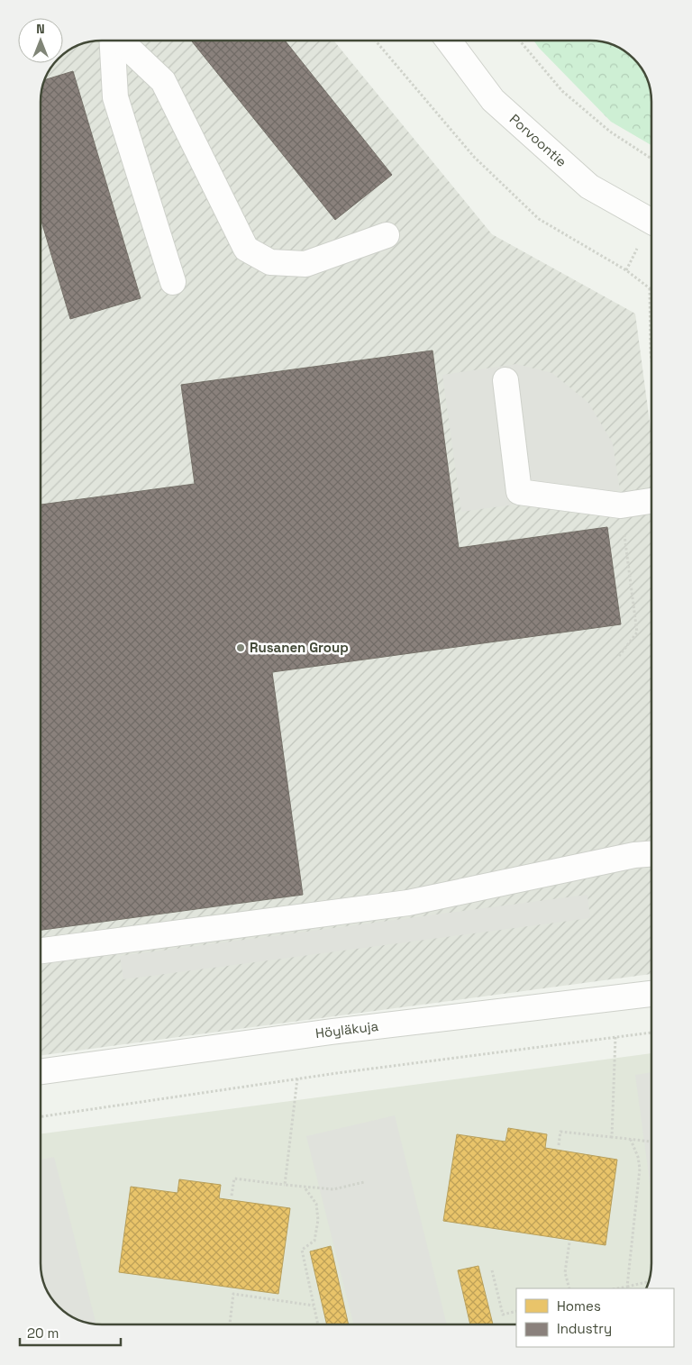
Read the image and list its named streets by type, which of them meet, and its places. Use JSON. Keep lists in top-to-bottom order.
{
  "streets": {
    "street": ["Porvoontie", "Höyläkuja"]
  },
  "places": ["Rusanen Group"],
  "legend": ["Homes", "Industry"],
  "scale_bar": "20 m",
  "north": "top"
}
